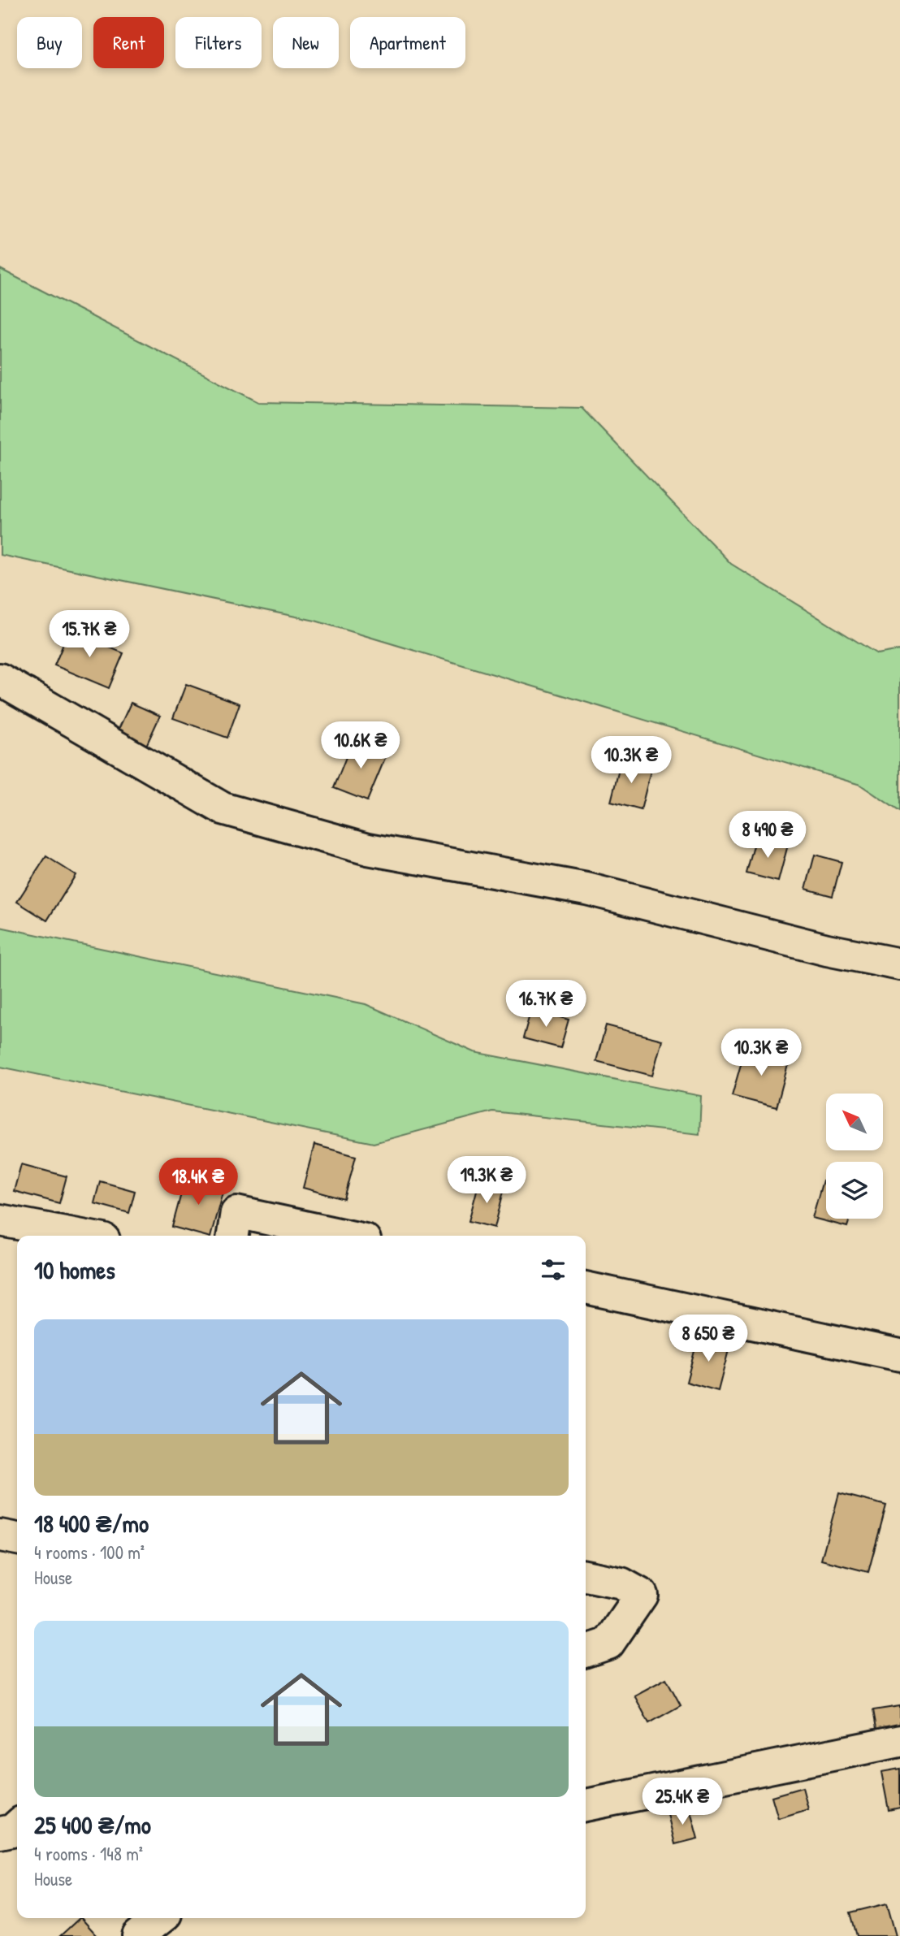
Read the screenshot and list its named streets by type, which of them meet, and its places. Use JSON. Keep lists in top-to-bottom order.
{
  "north": "top left",
  "page": {
    "chip": [
      "Buy",
      "Rent",
      "Filters",
      "New",
      "Apartment"
    ],
    "price": [
      "15.7K ₴",
      "10.6K ₴",
      "10.3K ₴",
      "8 490 ₴",
      "16.7K ₴",
      "10.3K ₴",
      "19.3K ₴",
      "18.4K ₴",
      "8 650 ₴",
      "25.4K ₴"
    ],
    "heading": "10 homes",
    "list": [
      {
        "name": "18 400 ₴/mo",
        "note": "4 rooms · 100 m² · House"
      },
      {
        "name": "25 400 ₴/mo",
        "note": "4 rooms · 148 m² · House"
      }
    ]
  }
}
